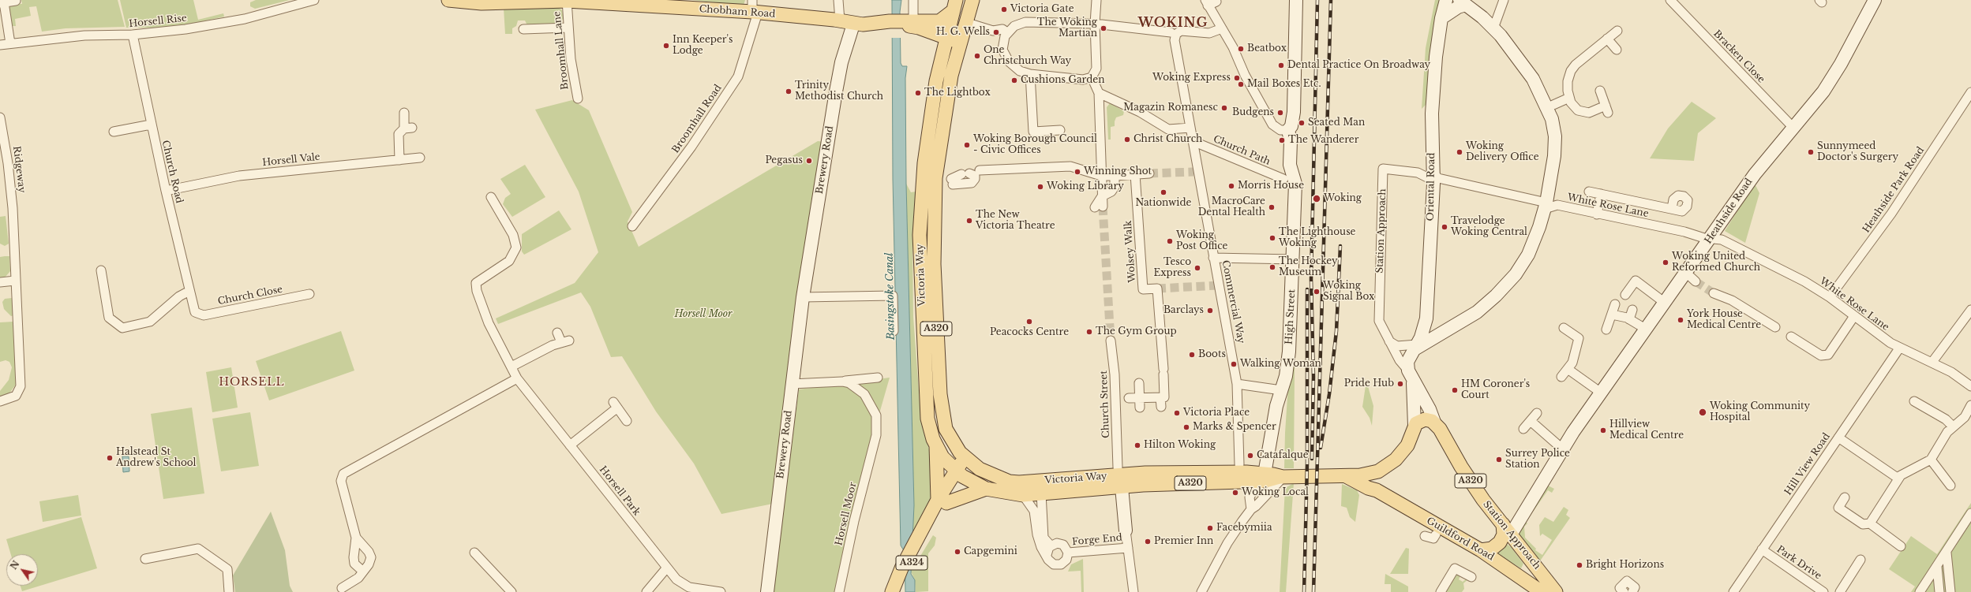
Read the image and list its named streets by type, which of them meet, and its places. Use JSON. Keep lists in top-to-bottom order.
{
  "streets": {
    "main road": [
      "Chobham Road",
      "Station Approach",
      "Victoria Way",
      "A320",
      "Guildford Road",
      "A324"
    ],
    "street": [
      "Horsell Rise",
      "Broomhall Lane",
      "Bracken Close",
      "Broomhall Road",
      "Church Path",
      "Horsell Vale",
      "Brewery Road",
      "Ridgeway",
      "Church Road",
      "Oriental Road",
      "Heathside Park Road",
      "White Rose Lane",
      "Heathside Road",
      "Wolsey Walk",
      "Church Close",
      "Commercial Way",
      "High Street",
      "Church Street",
      "Hill View Road",
      "Horsell Park",
      "Horsell Moor",
      "Forge End",
      "Park Drive"
    ]
  },
  "crossings": [
    ["Chobham Road", "Broomhall Lane"],
    ["Chobham Road", "Broomhall Road"],
    ["Chobham Road", "Brewery Road"],
    ["Chobham Road", "Victoria Way"],
    ["Chobham Road", "A320"],
    ["Horsell Rise", "Church Road"],
    ["Bracken Close", "Heathside Road"],
    ["Church Path", "Commercial Way"],
    ["Horsell Vale", "Church Road"],
    ["Brewery Road", "Horsell Moor"],
    ["Church Road", "Church Close"],
    ["Oriental Road", "White Rose Lane"],
    ["Oriental Road", "Station Approach"],
    ["Heathside Park Road", "White Rose Lane"],
    ["White Rose Lane", "Heathside Road"],
    ["White Rose Lane", "Station Approach"],
    ["White Rose Lane", "Hill View Road"],
    ["Heathside Road", "Station Approach"],
    ["Victoria Way", "A320"],
    ["Victoria Way", "Church Street"],
    ["Victoria Way", "Forge End"],
    ["Victoria Way", "A324"],
    ["High Street", "A320"],
    ["A320", "Church Street"],
    ["A320", "Guildford Road"],
    ["Hill View Road", "Park Drive"]
  ],
  "districts": ["WOKING", "HORSELL"],
  "water": ["Basingstoke Canal"],
  "parks": ["Horsell Moor"],
  "places": [
    "Victoria Gate",
    "The Woking Martian",
    "H. G. Wells",
    "Inn Keeper's Lodge",
    "Beatbox",
    "One Christchurch Way",
    "Dental Practice On Broadway",
    "Woking Express",
    "Cushions Garden",
    "Mail Boxes Etc.",
    "Trinity Methodist Church",
    "The Lightbox",
    "Magazin Romanesc",
    "Budgens",
    "Seated Man",
    "Christ Church",
    "The Wanderer",
    "Woking Borough Council - Civic Offices",
    "Woking Delivery Office",
    "Sunnymeed Doctor's Surgery",
    "Pegasus",
    "Winning Shot",
    "Morris House",
    "Woking Library",
    "Nationwide",
    "Woking",
    "MacroCare Dental Health",
    "The New Victoria Theatre",
    "Travelodge Woking Central",
    "The Lighthouse Woking",
    "Woking Post Office",
    "Woking United Reformed Church",
    "The Hockey Museum",
    "Tesco Express",
    "Woking Signal Box",
    "Barclays",
    "York House Medical Centre",
    "Peacocks Centre",
    "The Gym Group",
    "Boots",
    "Walking Woman",
    "Pride Hub",
    "HM Coroner's Court",
    "Woking Community Hospital",
    "Victoria Place",
    "Marks & Spencer",
    "Hillview Medical Centre",
    "Hilton Woking",
    "Catafalque",
    "Halstead St Andrew's School",
    "Surrey Police Station",
    "Woking Local",
    "Facebymiia",
    "Premier Inn",
    "Capgemini",
    "Bright Horizons"
  ],
  "north": "top left"
}
